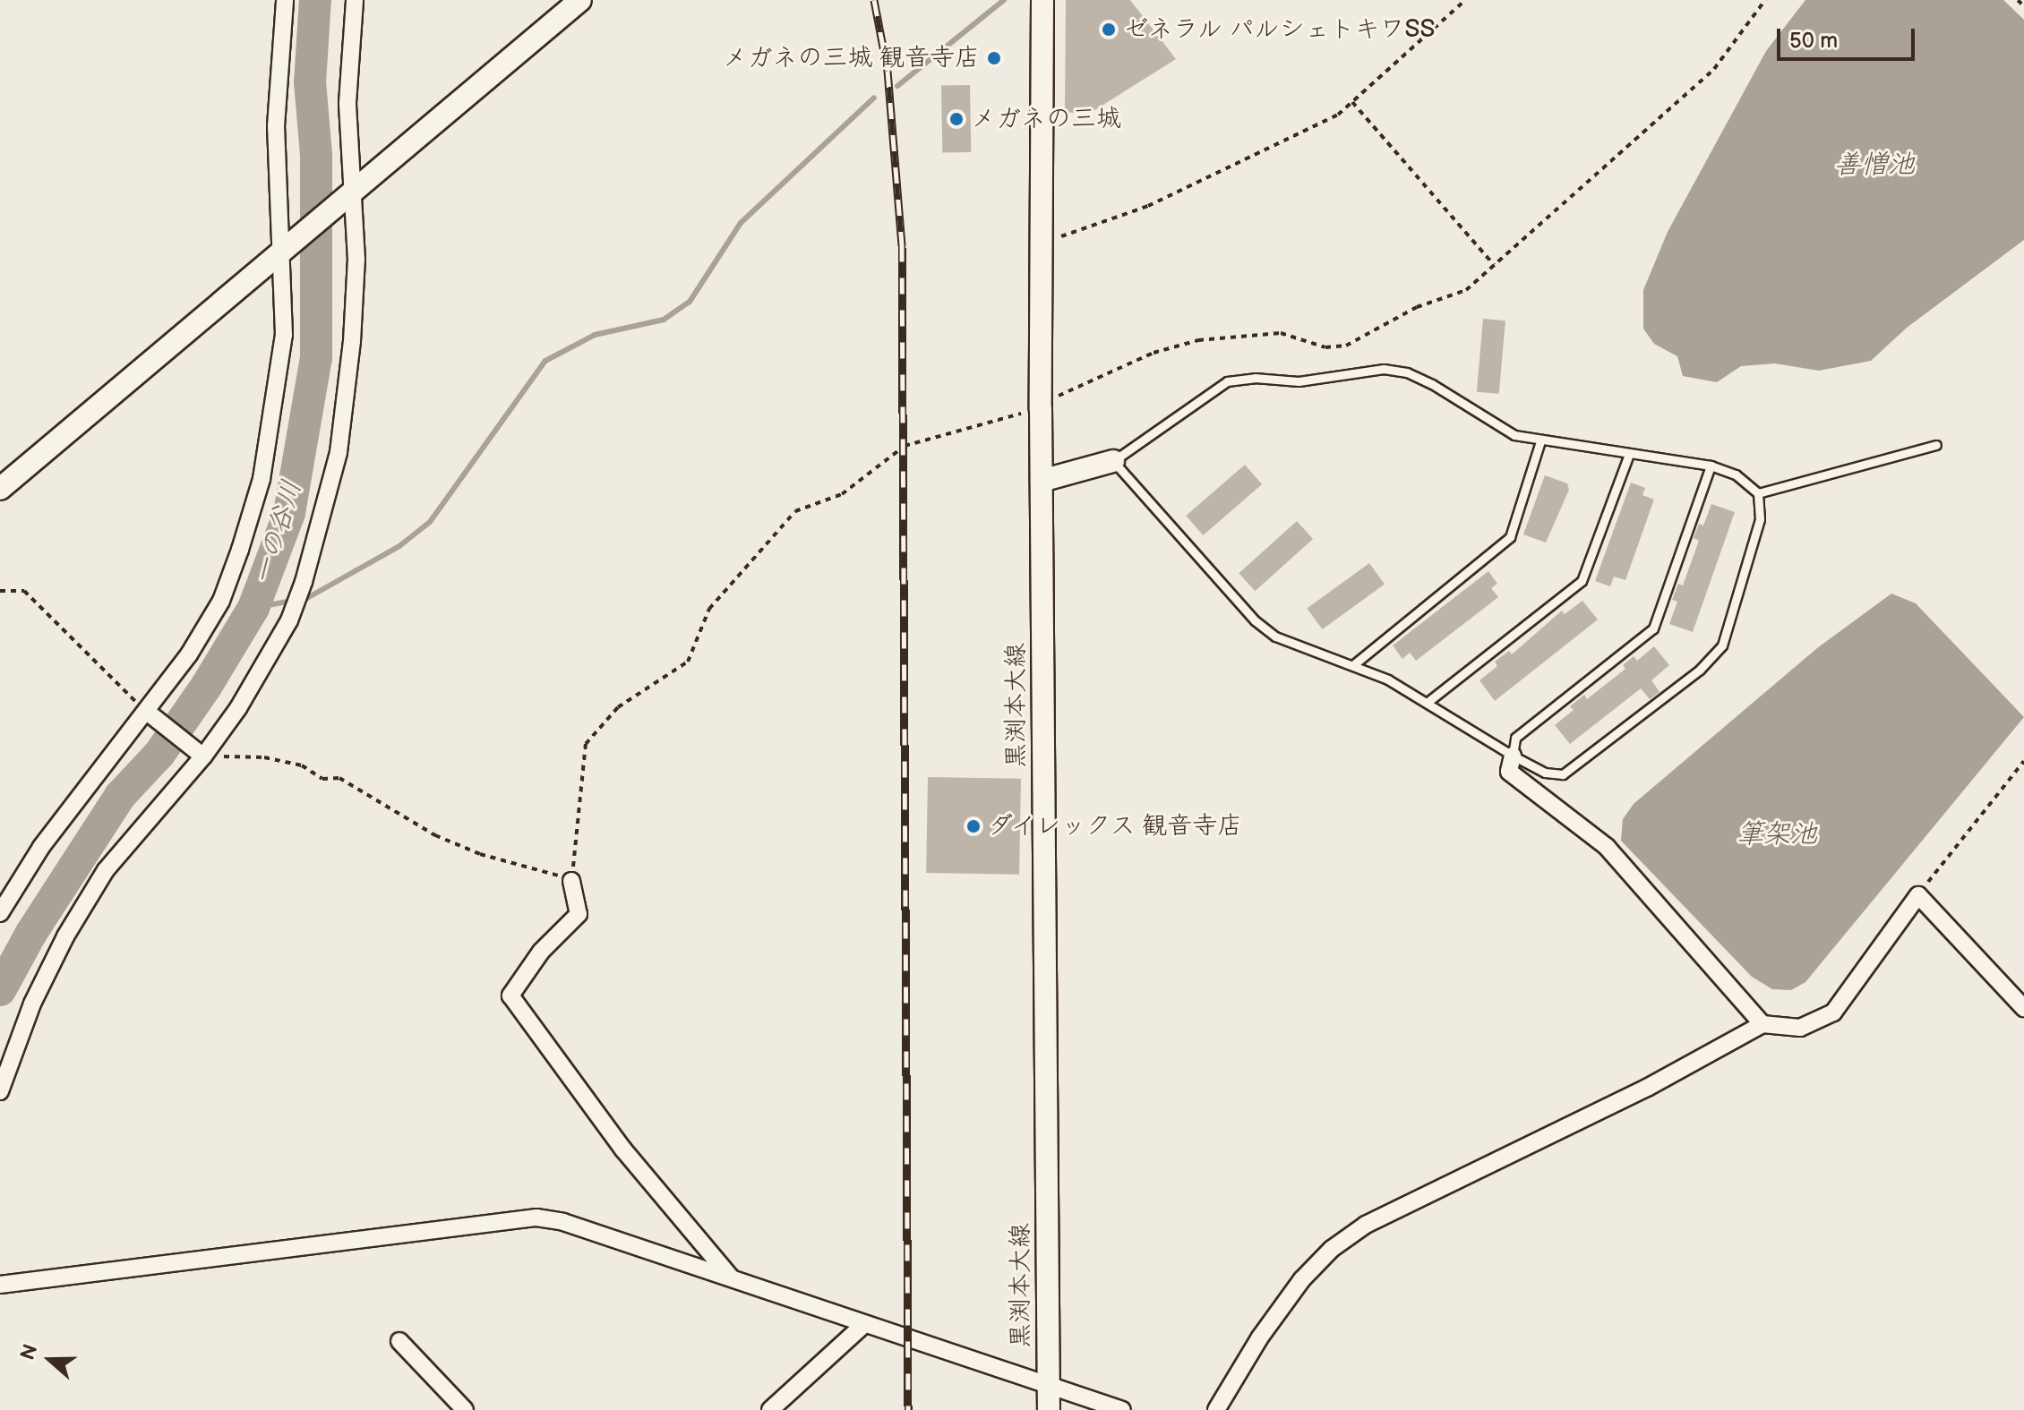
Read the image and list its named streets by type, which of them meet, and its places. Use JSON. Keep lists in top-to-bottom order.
{
  "streets": {
    "main road": ["黒渕本大線"]
  },
  "water": ["善憎池", "一の谷川", "筆架池"],
  "places": [
    "ゼネラル パルシェトキワSS",
    "メガネの三城 観音寺店",
    "メガネの三城",
    "ダイレックス 観音寺店"
  ],
  "scale_bar": "50 m",
  "north": "left"
}
